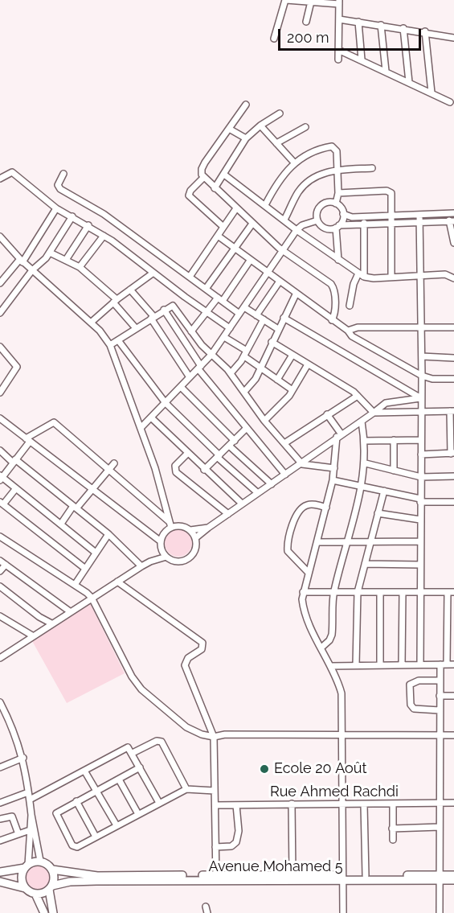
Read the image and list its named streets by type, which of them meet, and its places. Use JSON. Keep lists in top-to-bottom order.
{
  "streets": {
    "main road": ["Avenue Mohamed 5"],
    "street": ["Rue Ahmed Rachdi"]
  },
  "places": ["Ecole 20 Août"],
  "scale_bar": "200 m"
}
